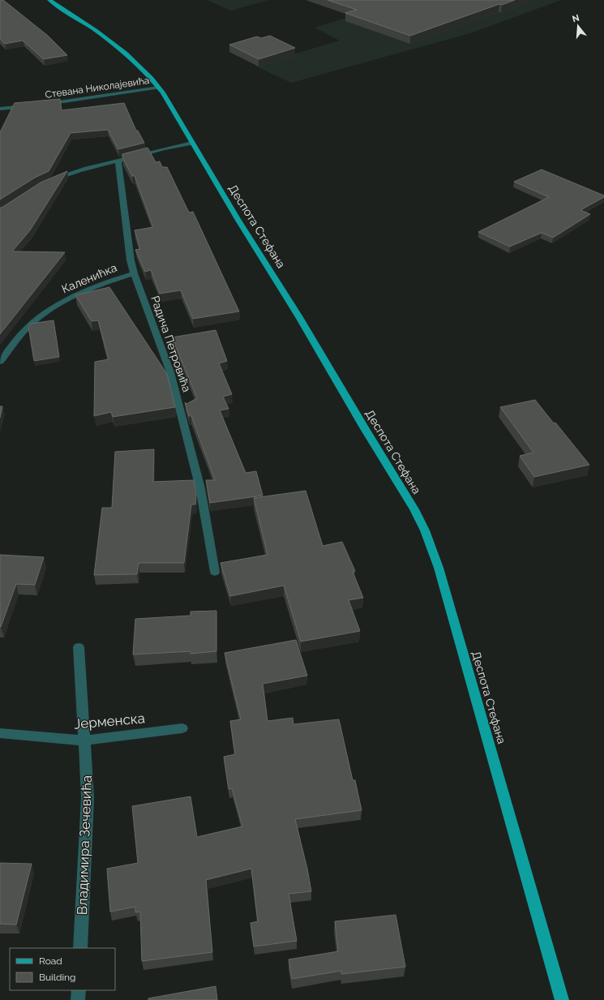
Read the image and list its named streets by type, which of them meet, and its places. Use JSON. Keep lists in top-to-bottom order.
{
  "streets": {
    "main road": ["Деспота Стефана"],
    "street": [
      "Стевана Николајевића",
      "Каленићка",
      "Радича Петровића",
      "Јерменска",
      "Владимира Зечевића"
    ]
  },
  "crossings": [
    ["Стевана Николајевића", "Деспота Стефана"],
    ["Каленићка", "Радича Петровића"],
    ["Јерменска", "Владимира Зечевића"]
  ],
  "legend": ["Road", "Building"],
  "north": "top"
}
